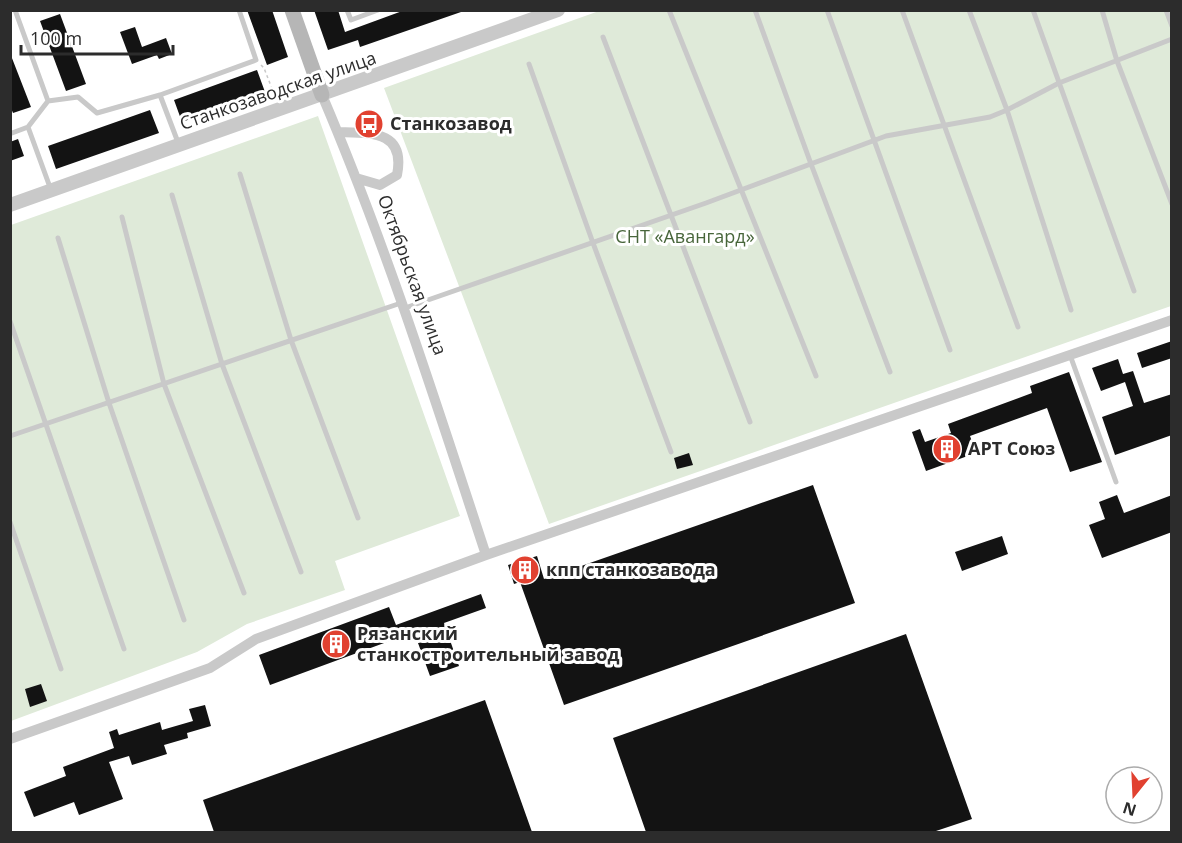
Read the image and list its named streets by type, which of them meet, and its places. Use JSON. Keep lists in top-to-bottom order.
{
  "streets": {
    "main road": ["Октябрьская улица"],
    "street": ["Станкозаводская улица"]
  },
  "crossings": [
    ["Станкозаводская улица", "Октябрьская улица"]
  ],
  "parks": ["СНТ «Авангард»"],
  "places": {
    "bus stop": ["Станкозавод"],
    "building": ["АРТ Союз", "кпп станкозавода", "Рязанский станкостроительный завод"]
  },
  "scale_bar": "100 m",
  "north": "bottom"
}
